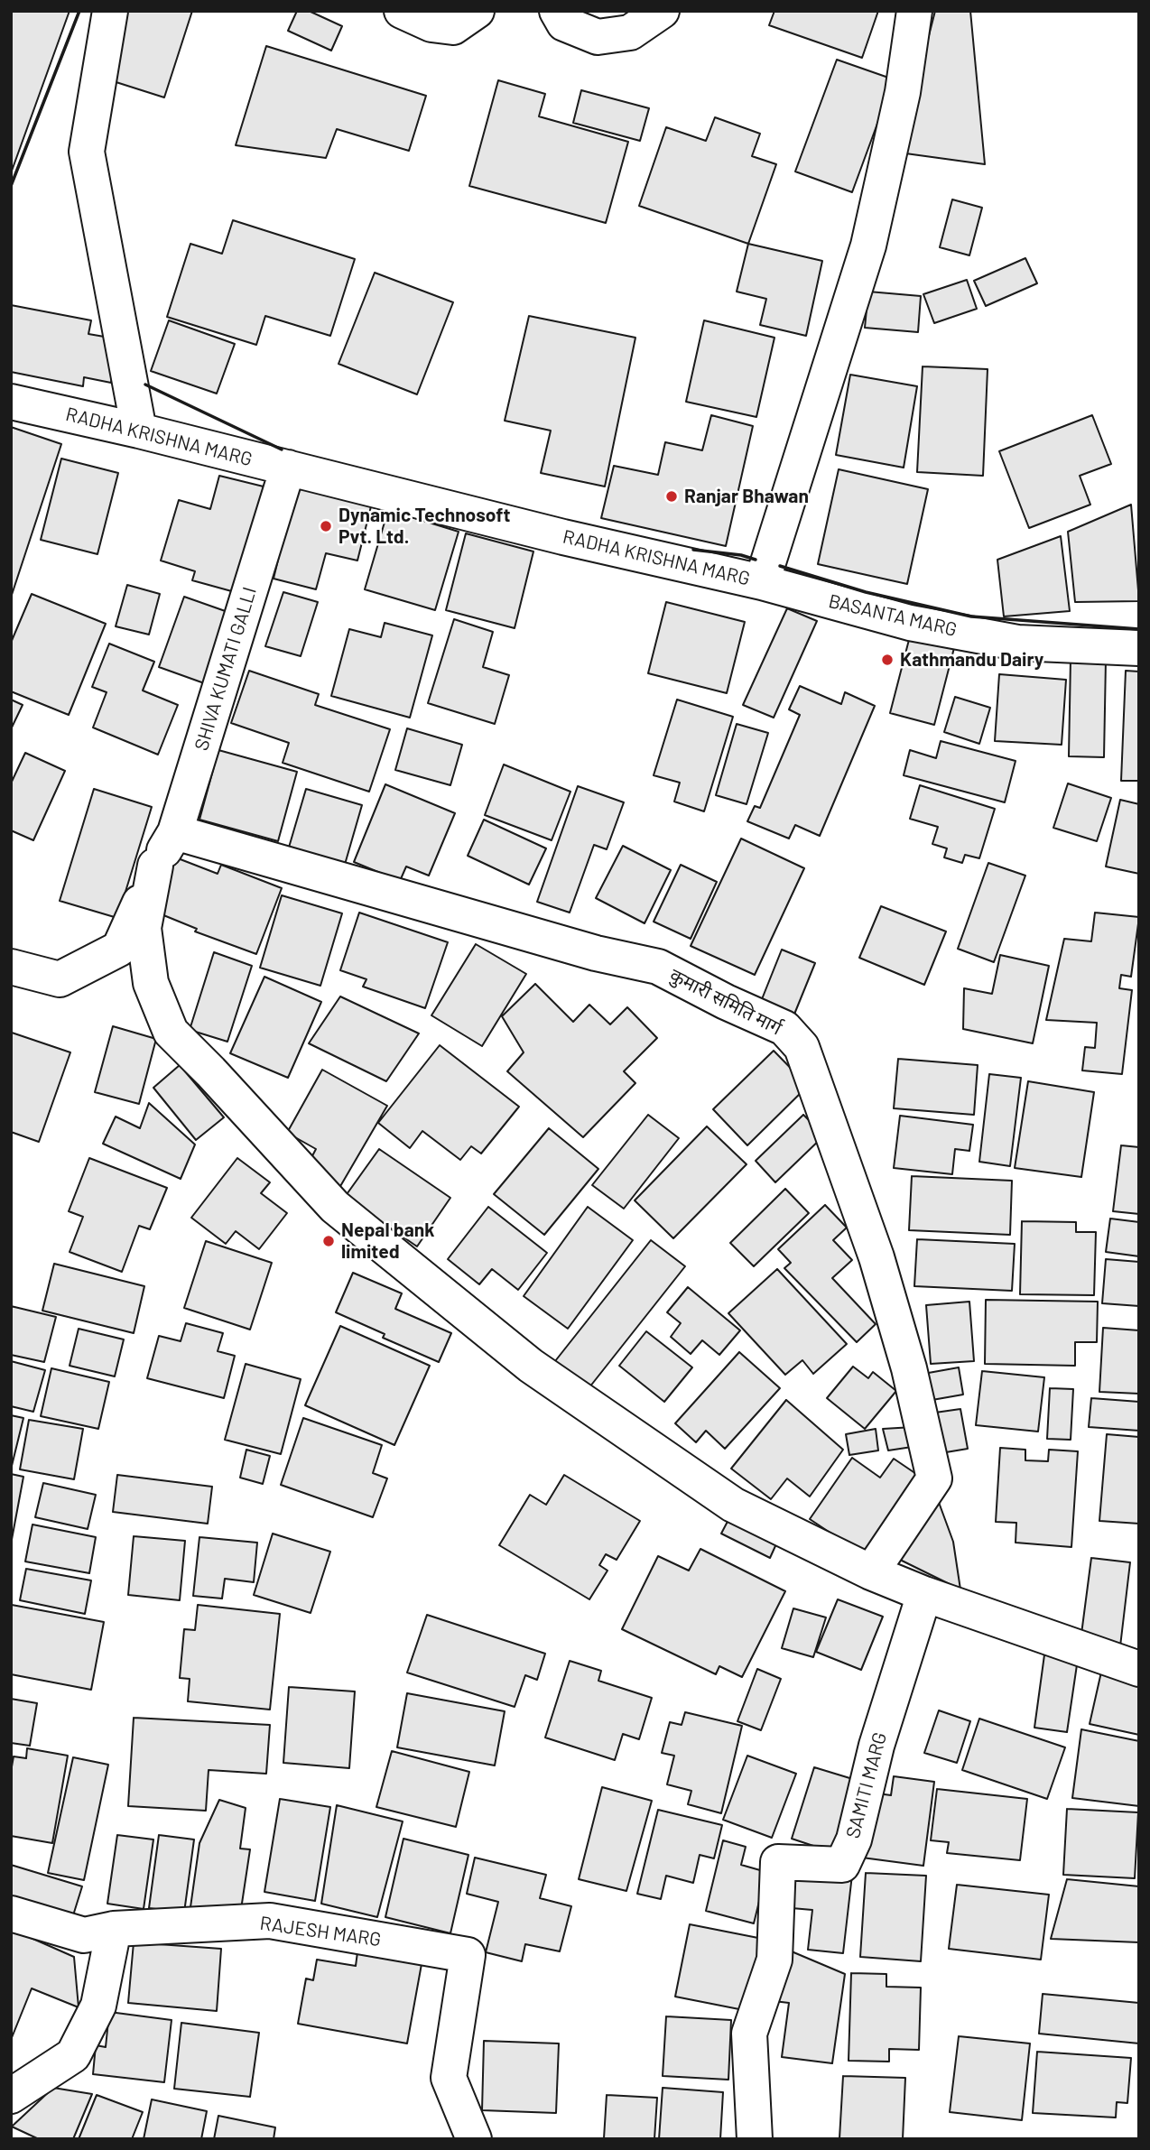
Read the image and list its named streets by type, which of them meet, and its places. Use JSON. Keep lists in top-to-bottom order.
{
  "streets": {
    "street": [
      "RADHA KRISHNA MARG",
      "BASANTA MARG",
      "SHIVA KUMATI GALLI",
      "कुमारी समिति मार्ग",
      "SAMITI MARG",
      "RAJESH MARG"
    ]
  },
  "crossings": [
    ["RADHA KRISHNA MARG", "BASANTA MARG"],
    ["RADHA KRISHNA MARG", "SHIVA KUMATI GALLI"],
    ["SHIVA KUMATI GALLI", "कुमारी समिति मार्ग"]
  ],
  "places": [
    "Ranjar Bhawan",
    "Dynamic Technosoft Pvt. Ltd.",
    "Kathmandu Dairy",
    "Nepal bank limited"
  ]
}
